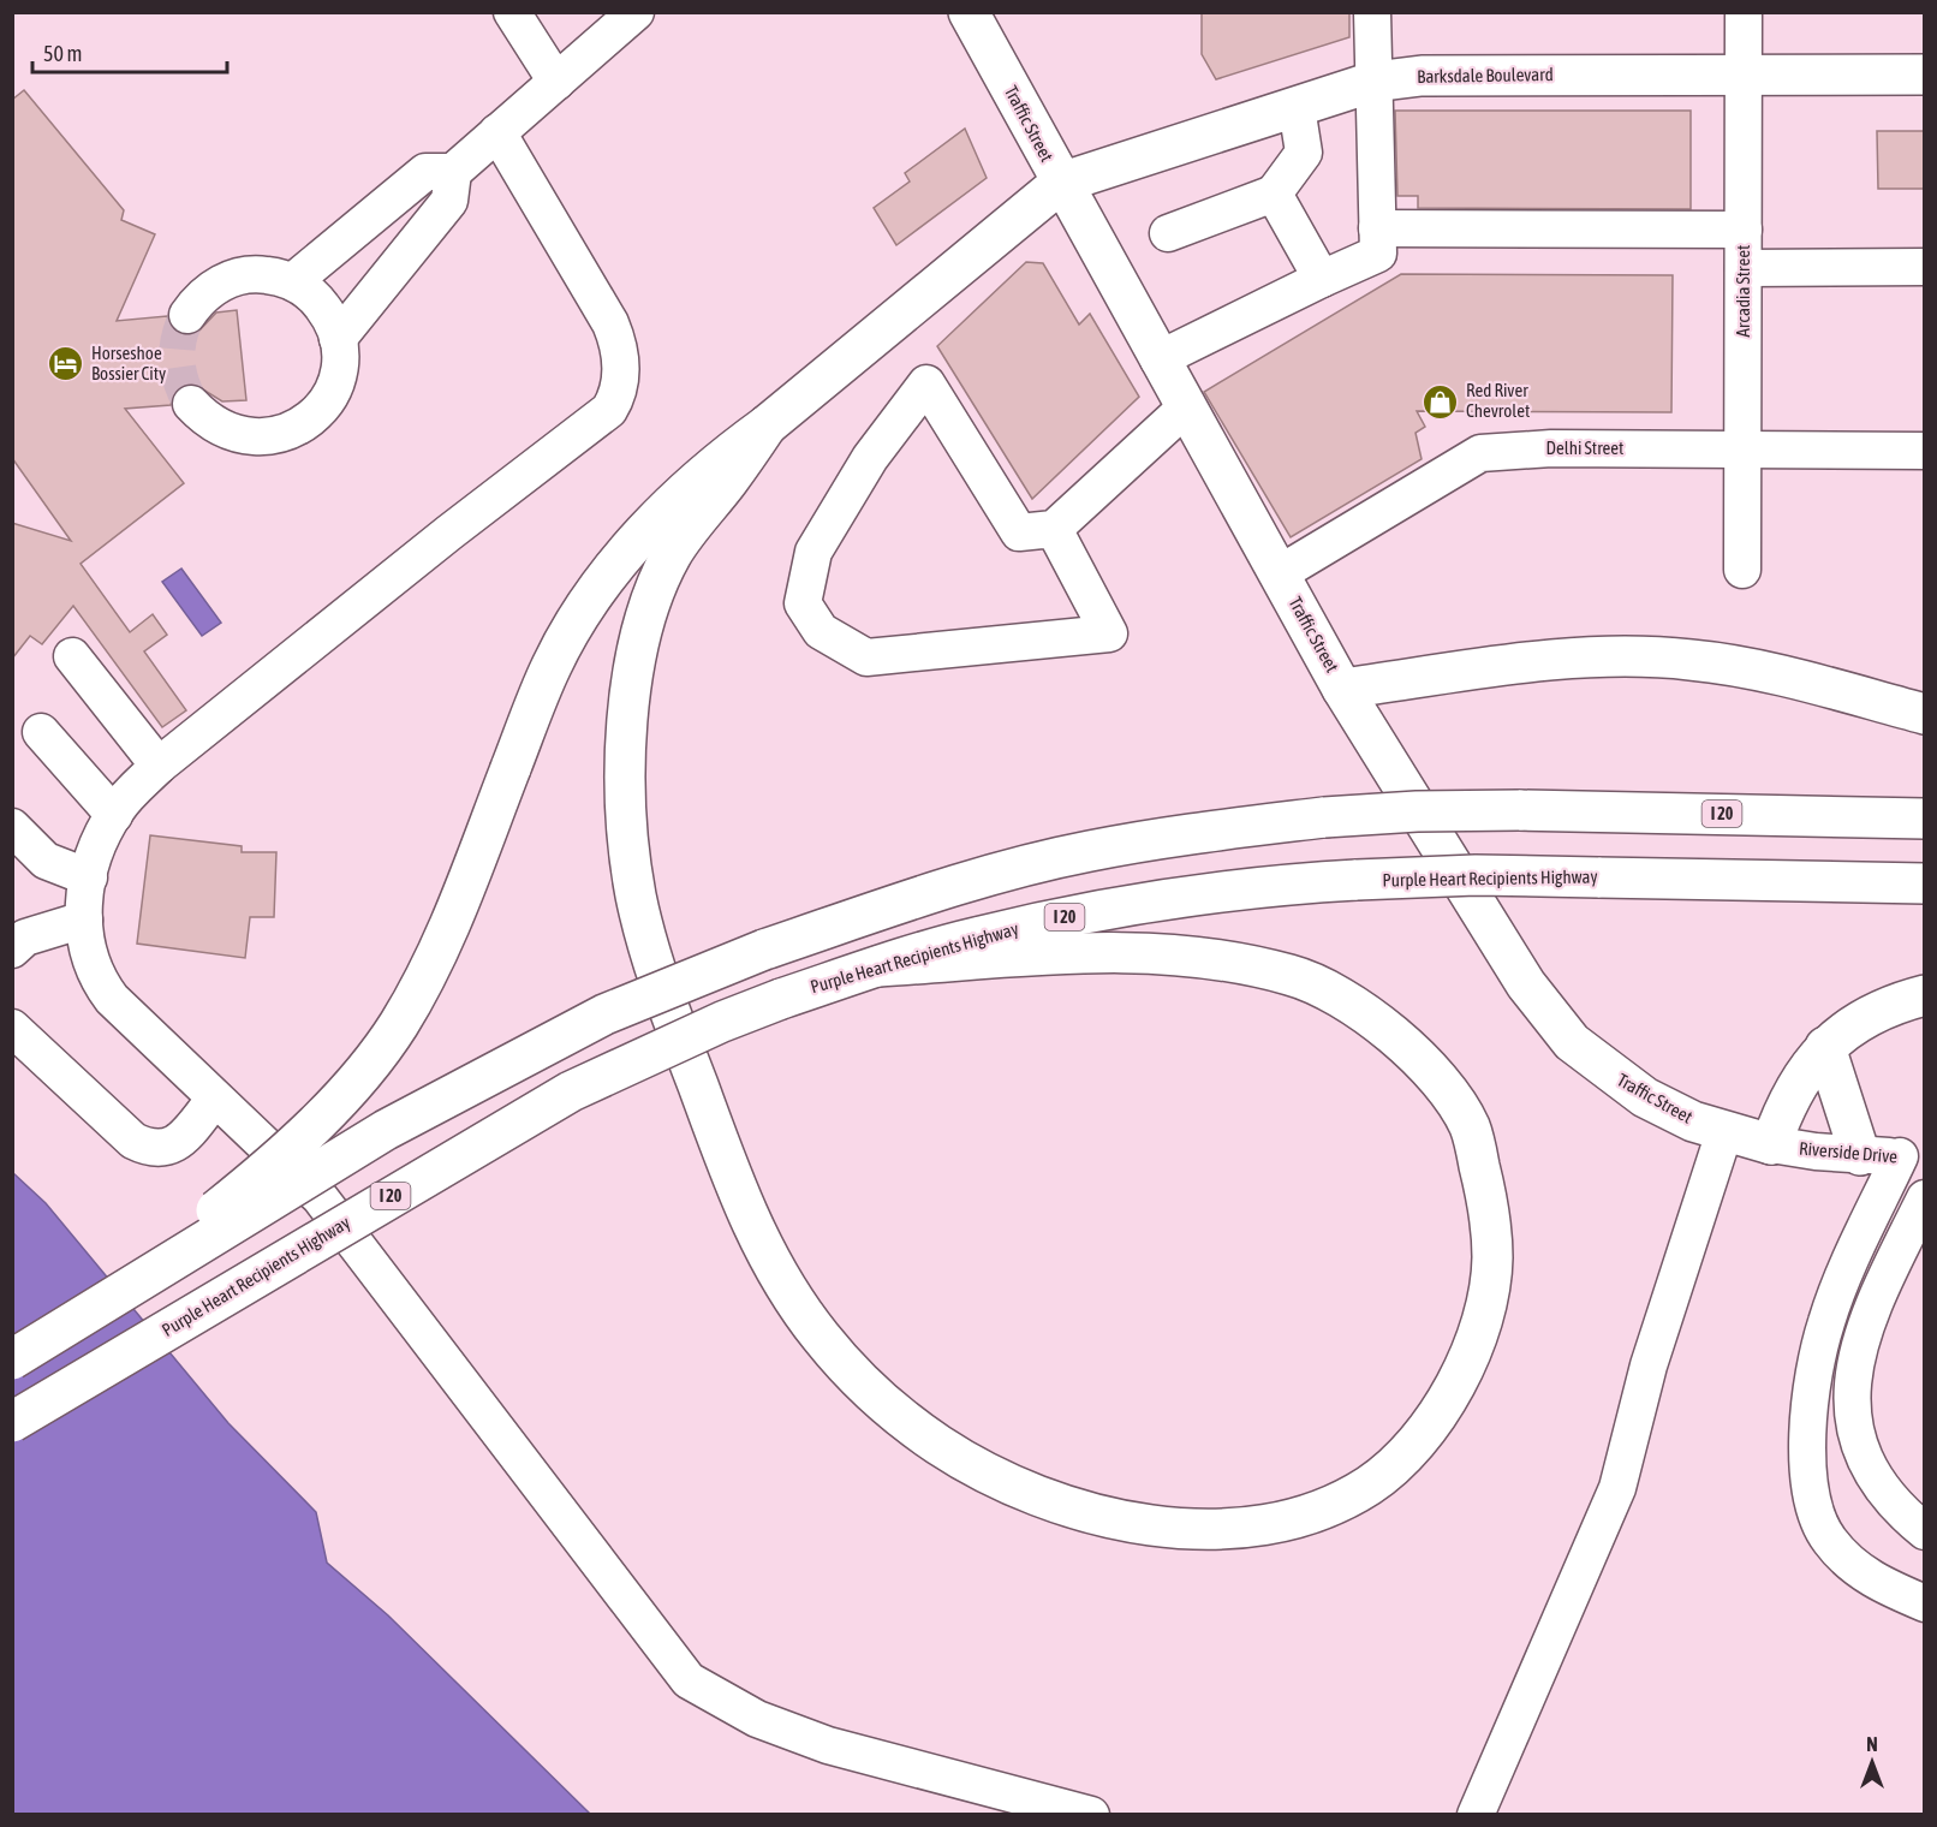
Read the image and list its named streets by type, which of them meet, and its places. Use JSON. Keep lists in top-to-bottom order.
{
  "streets": {
    "main road": [
      "Barksdale Boulevard",
      "Traffic Street",
      "I 20",
      "Purple Heart Recipients Highway"
    ],
    "street": ["Arcadia Street", "Delhi Street", "Riverside Drive"]
  },
  "crossings": [
    ["Barksdale Boulevard", "Traffic Street"],
    ["Barksdale Boulevard", "Arcadia Street"],
    ["Traffic Street", "Delhi Street"],
    ["Traffic Street", "Riverside Drive"],
    ["Arcadia Street", "Delhi Street"]
  ],
  "places": {
    "hotel": ["Horseshoe Bossier City"],
    "shop": ["Red River Chevrolet"]
  },
  "scale_bar": "50 m",
  "north": "top"
}
